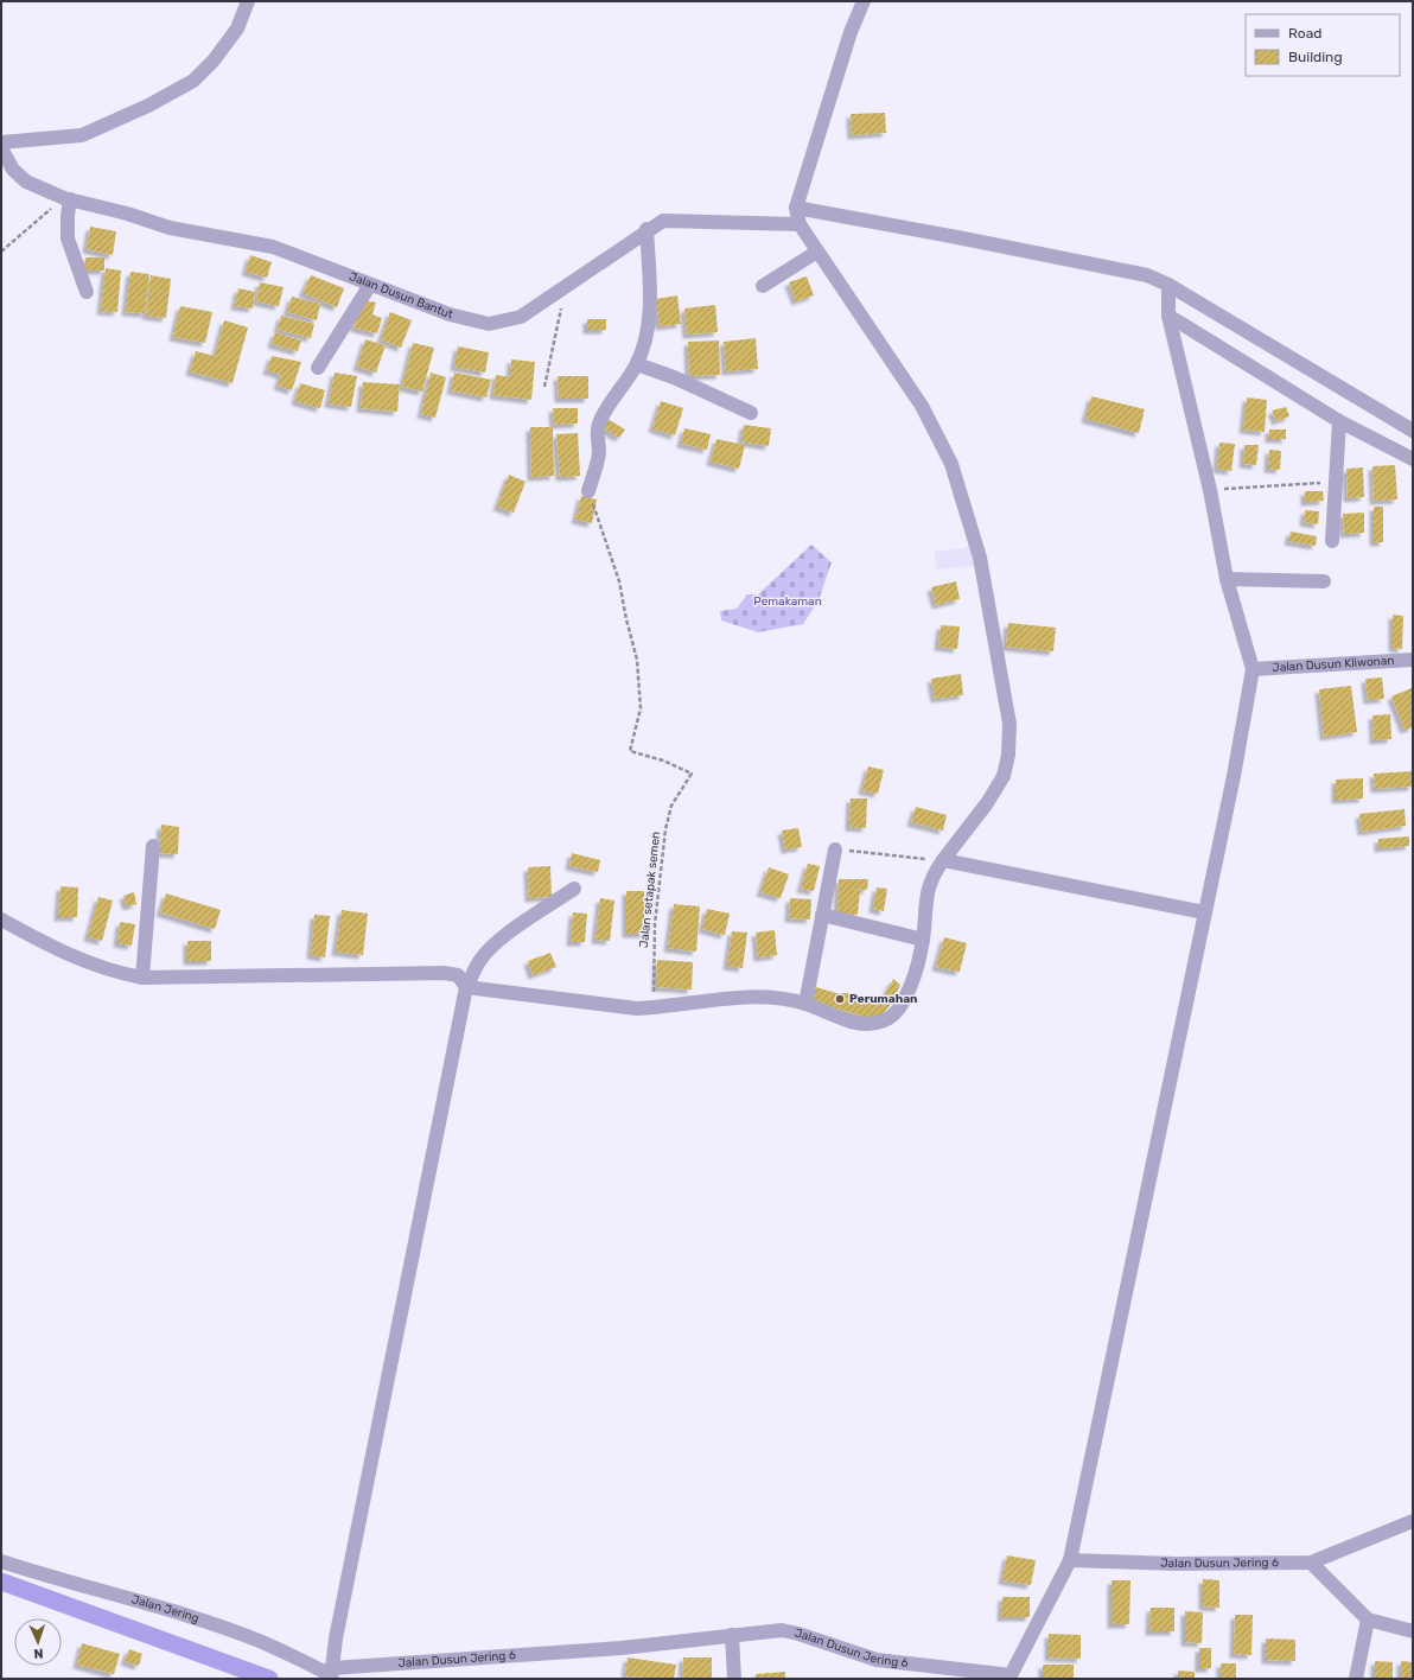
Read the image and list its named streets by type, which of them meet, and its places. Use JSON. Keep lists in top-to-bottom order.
{
  "streets": {
    "street": [
      "Jalan Dusun Bantut",
      "Jalan Dusun Kliwonan",
      "Jalan Dusun Jering 6",
      "Jalan Jering"
    ],
    "path": ["Jalan setapak semen"]
  },
  "crossings": [
    ["Jalan Dusun Jering 6", "Jalan Jering"]
  ],
  "parks": ["Pemakaman"],
  "places": ["Perumahan"],
  "legend": ["Road", "Building"],
  "north": "bottom"
}
